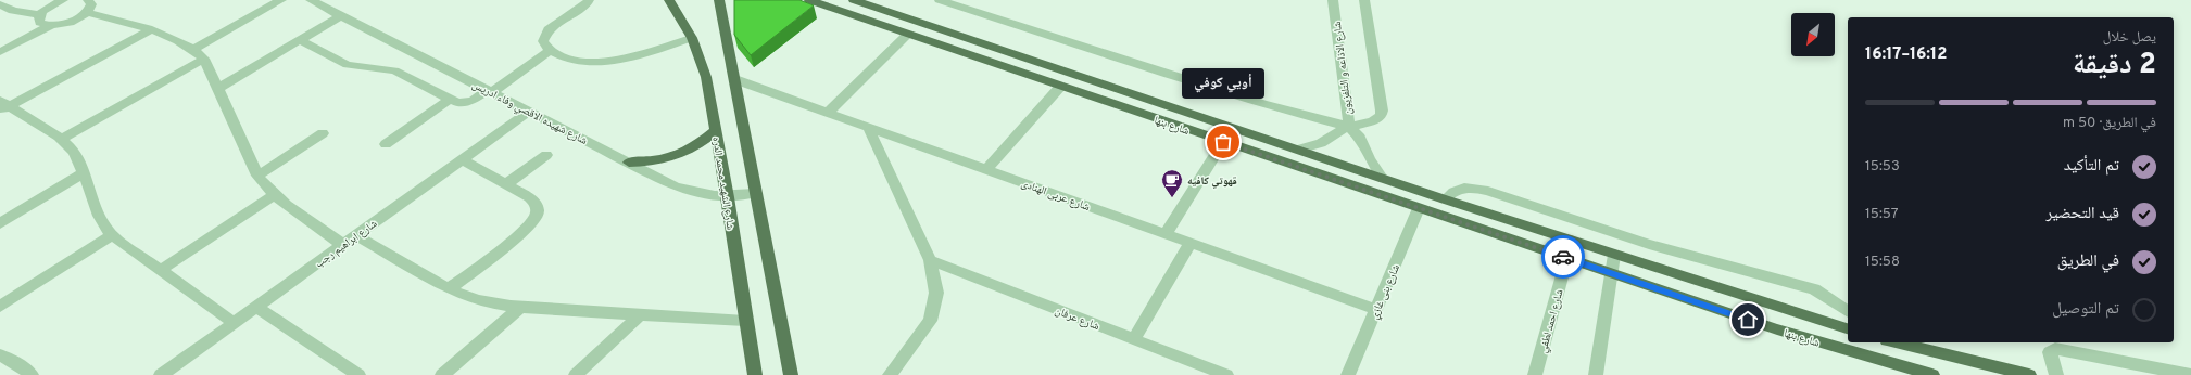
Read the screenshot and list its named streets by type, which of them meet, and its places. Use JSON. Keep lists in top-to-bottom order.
{
  "streets": {
    "main road": ["شارع بنها", "شارع الشهيد محمد الدره"],
    "street": [
      "شارع الاذاعه و التلفزيون",
      "شارع شهيده الاقصي وفاء ادريس",
      "شارع عربى الهنادى",
      "شارع ابراهيم رجب",
      "شارع بنى غازي",
      "شارع عرفان",
      "شارع احمد لطفي"
    ]
  },
  "crossings": [
    ["شارع الاذاعه و التلفزيون", "شارع بنها"],
    ["شارع شهيده الاقصي وفاء ادريس", "شارع الشهيد محمد الدره"],
    ["شارع شهيده الاقصي وفاء ادريس", "شارع ابراهيم رجب"],
    ["شارع بنها", "شارع بنى غازي"],
    ["شارع بنها", "شارع احمد لطفي"],
    ["شارع عربى الهنادى", "شارع بنى غازي"]
  ],
  "places": {
    "other": ["أويي كوفي"],
    "cafe": ["قهوتي كافيه"]
  },
  "north": "bottom left",
  "page": {
    "heading": ["2 دقيقة", "يصل خلال", "16:12–16:17"],
    "bubble": "أويي كوفي",
    "bar": "في الطريق · 50 m",
    "list": [
      ["تم التأكيد", "15:53"],
      ["قيد التحضير", "15:57"],
      ["في الطريق", "15:58"],
      "تم التوصيل"
    ]
  }
}
